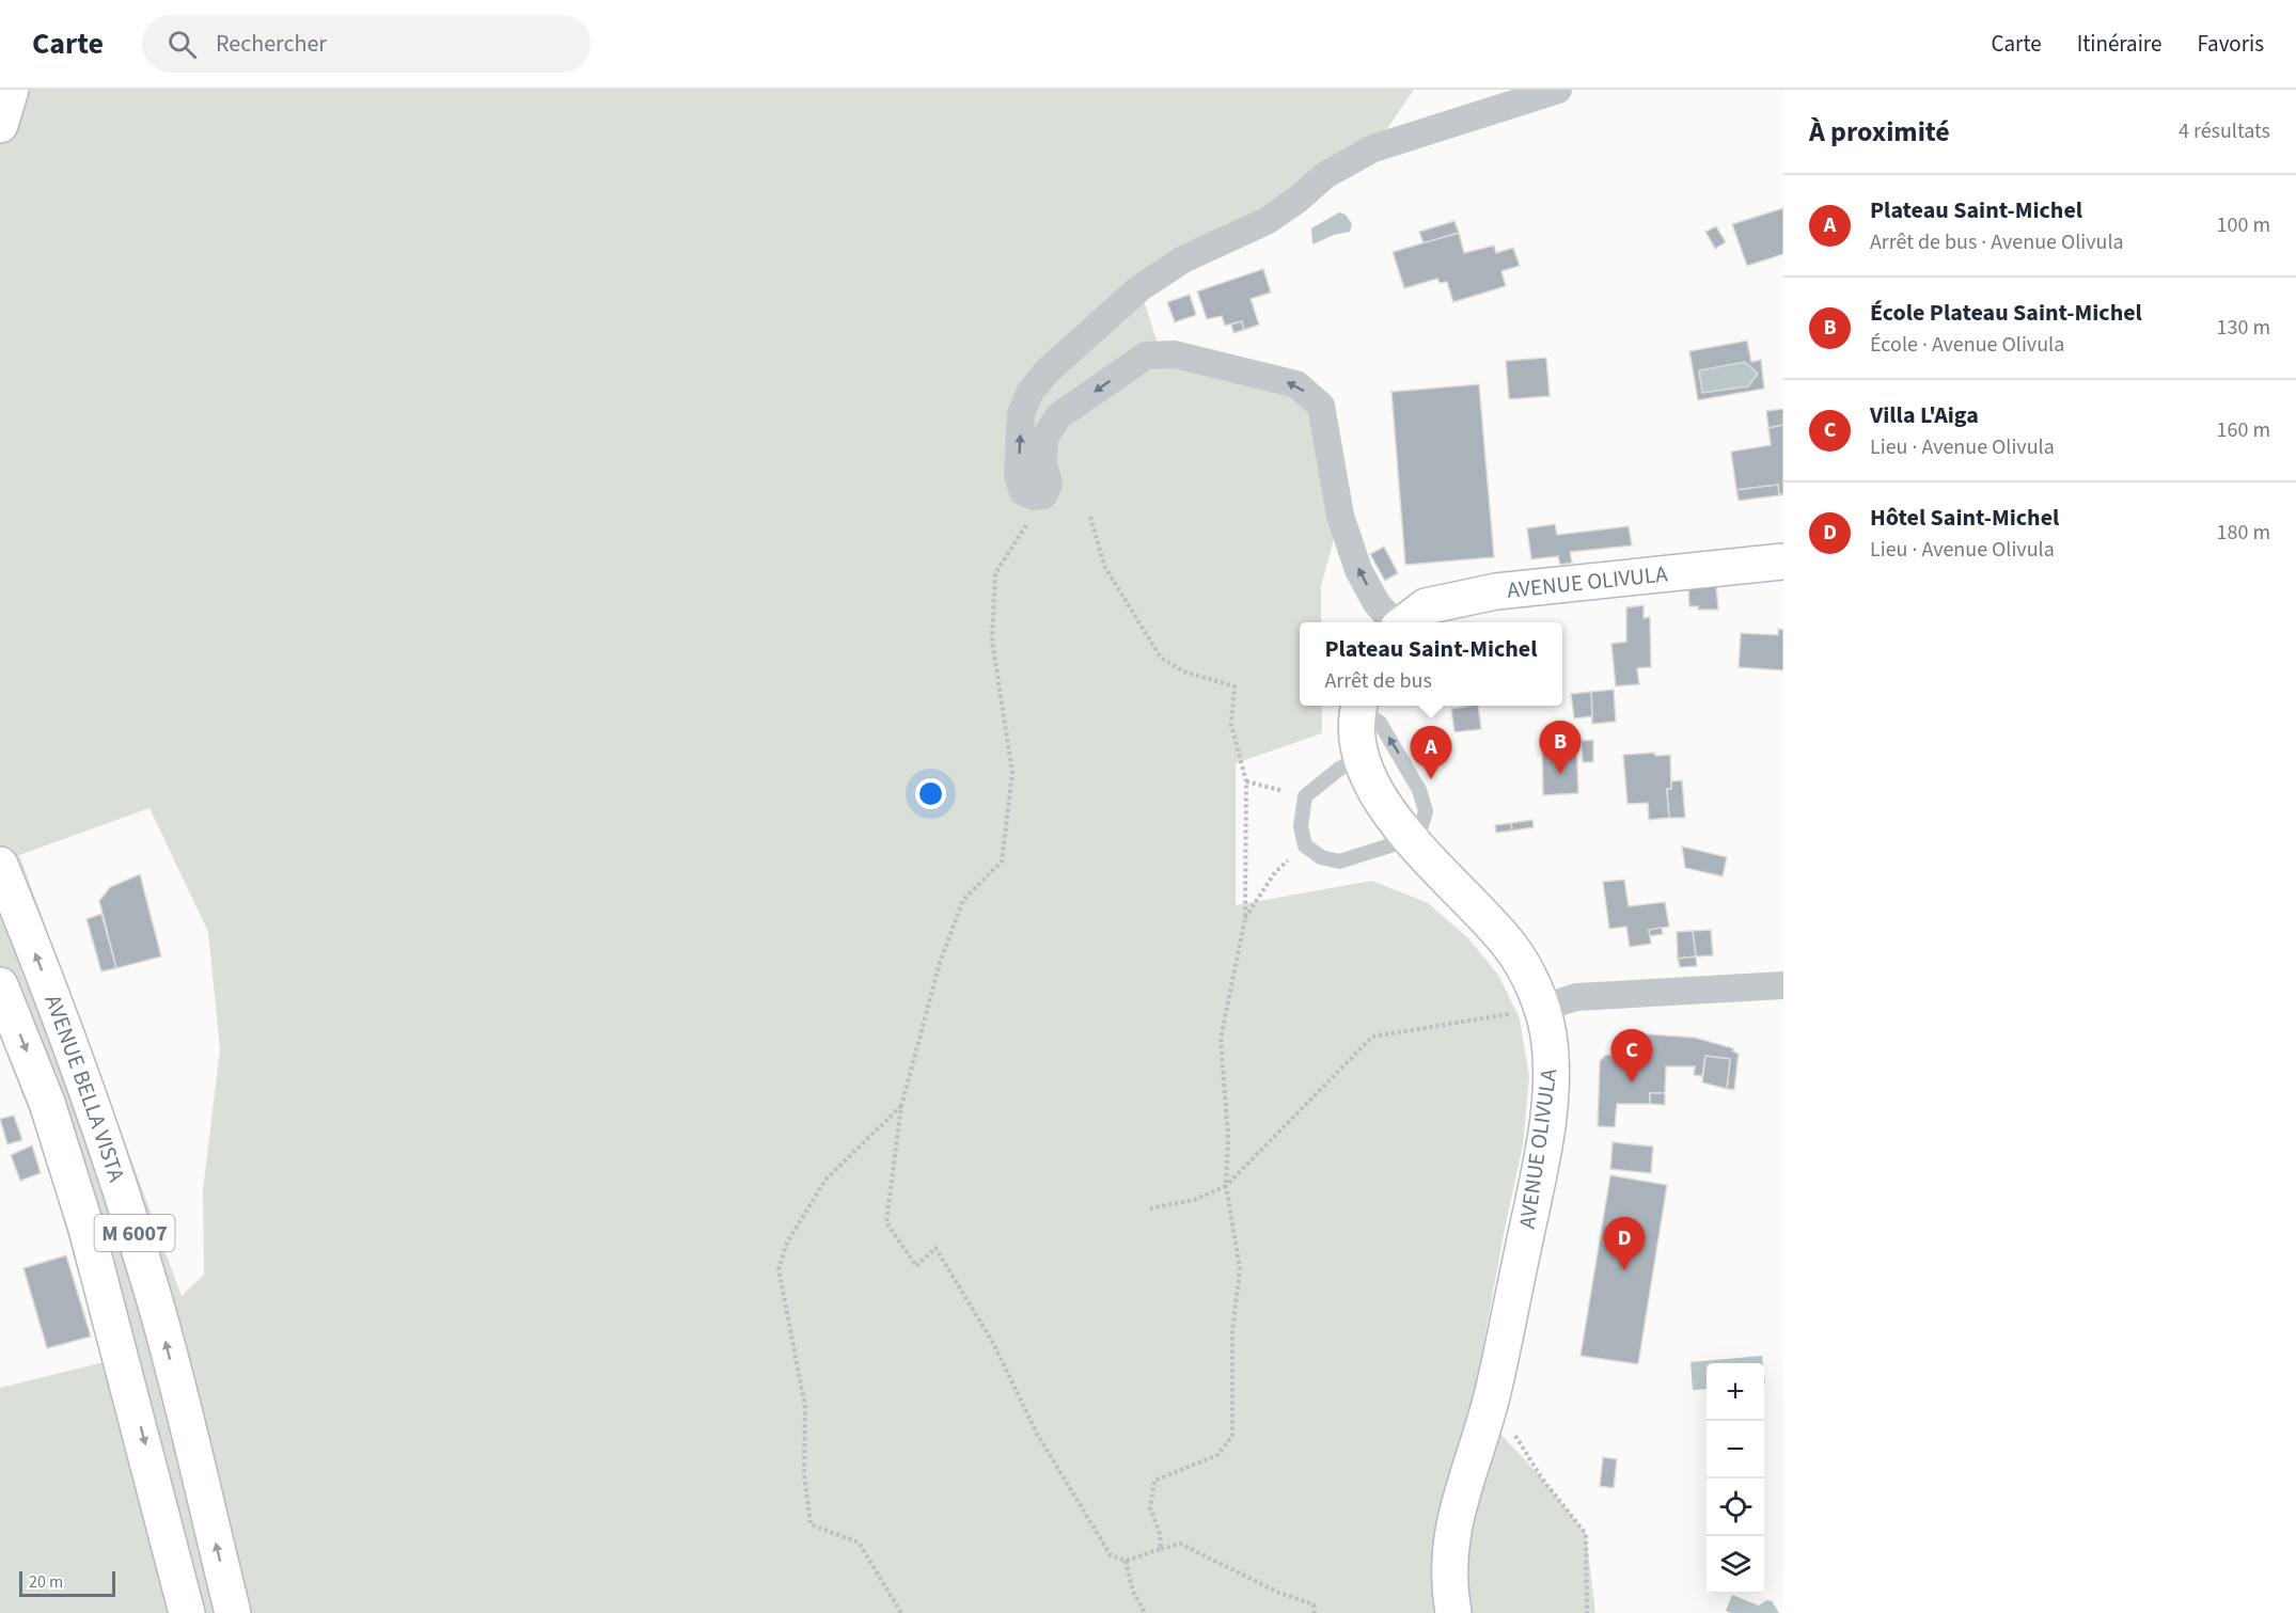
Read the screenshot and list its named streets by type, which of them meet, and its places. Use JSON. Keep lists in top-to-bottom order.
{
  "streets": {
    "main road": ["AVENUE OLIVULA", "AVENUE BELLA VISTA", "M 6007"]
  },
  "scale_bar": "20 m",
  "page": {
    "header": "Carte",
    "search": "Rechercher",
    "nav": ["Carte", "Itinéraire", "Favoris"],
    "heading": ["À proximité", "4 résultats"],
    "list": [
      {
        "mark": "A",
        "name": "Plateau Saint-Michel",
        "note": "Arrêt de bus · Avenue Olivula",
        "value": "100 m"
      },
      {
        "mark": "B",
        "name": "École Plateau Saint-Michel",
        "note": "École · Avenue Olivula",
        "value": "130 m"
      },
      {
        "mark": "C",
        "name": "Villa L'Aiga",
        "note": "Lieu · Avenue Olivula",
        "value": "160 m"
      },
      {
        "mark": "D",
        "name": "Hôtel Saint-Michel",
        "note": "Lieu · Avenue Olivula",
        "value": "180 m"
      }
    ],
    "popup": ["Plateau Saint-Michel", "Arrêt de bus"],
    "pins": [
      "B",
      "A",
      "C",
      "D"
    ],
    "map_buttons": ["+", "−"],
    "scale": "20 m"
  }
}
